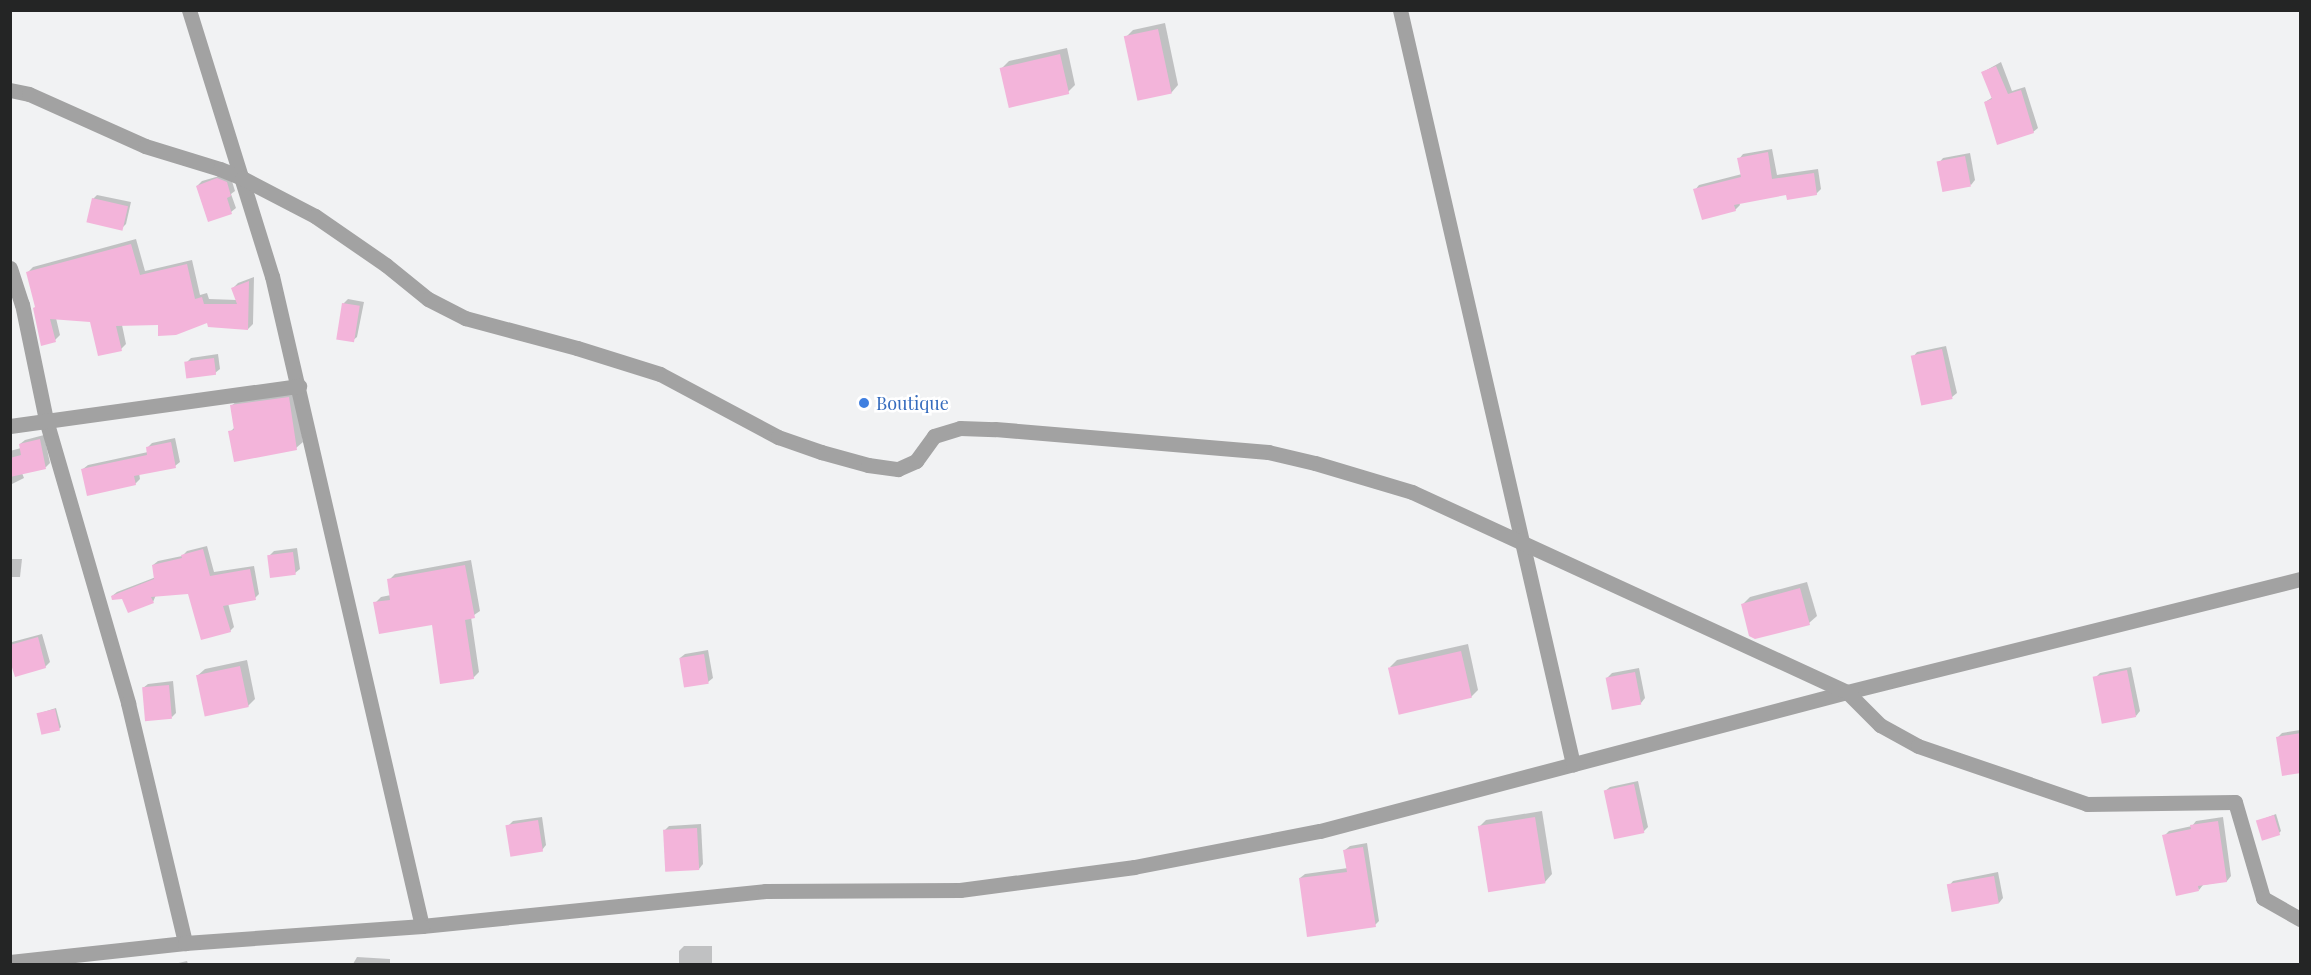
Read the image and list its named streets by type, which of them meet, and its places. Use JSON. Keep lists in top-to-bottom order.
{
  "places": ["Boutique"]
}
